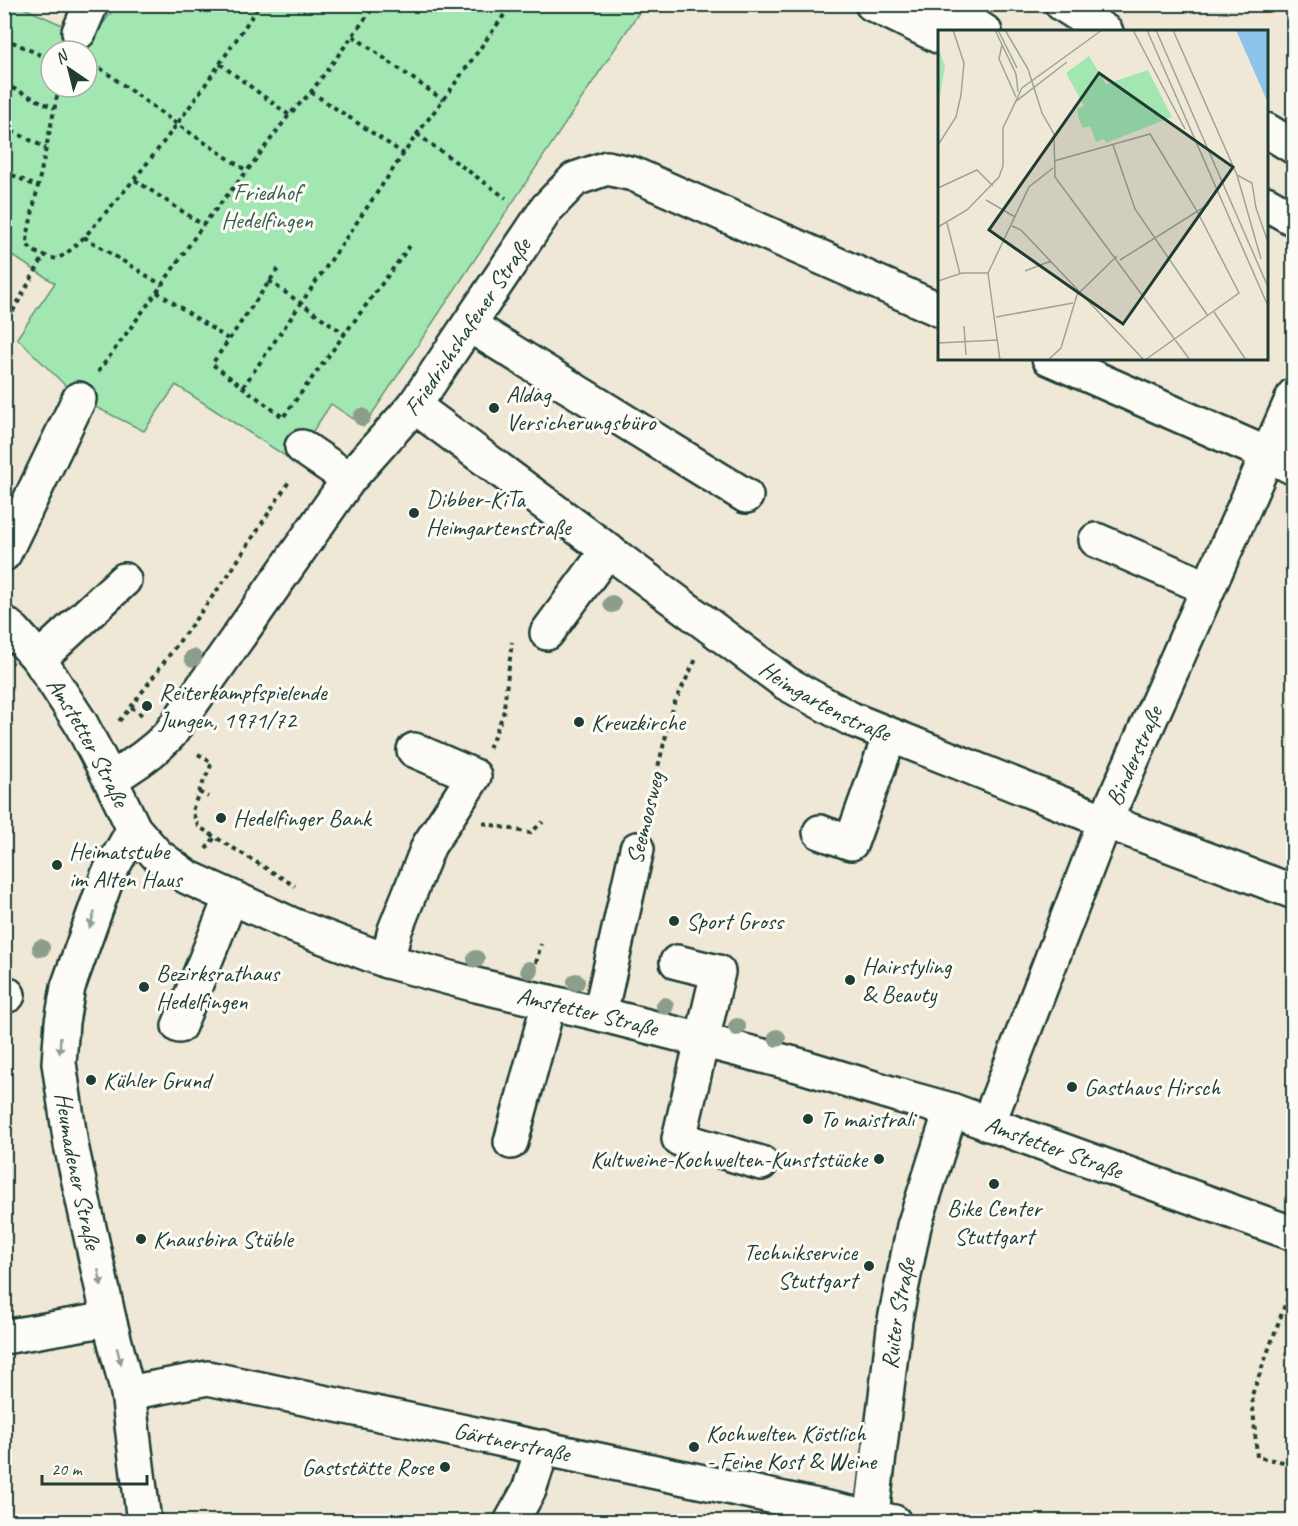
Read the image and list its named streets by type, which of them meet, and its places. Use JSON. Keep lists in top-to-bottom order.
{
  "streets": {
    "main road": [
      "Friedrichshafener Straße",
      "Heimgartenstraße",
      "Amstetter Straße",
      "Binderstraße",
      "Seemoosweg",
      "Heumadener Straße",
      "Ruiter Straße",
      "Gärtnerstraße"
    ]
  },
  "crossings": [
    ["Friedrichshafener Straße", "Heimgartenstraße"],
    ["Friedrichshafener Straße", "Amstetter Straße"],
    ["Heimgartenstraße", "Binderstraße"],
    ["Heimgartenstraße", "Seemoosweg"],
    ["Amstetter Straße", "Binderstraße"],
    ["Amstetter Straße", "Seemoosweg"],
    ["Amstetter Straße", "Heumadener Straße"],
    ["Amstetter Straße", "Ruiter Straße"],
    ["Heumadener Straße", "Gärtnerstraße"],
    ["Ruiter Straße", "Gärtnerstraße"]
  ],
  "one_way": ["Heumadener Straße"],
  "parks": ["Friedhof Hedelfingen"],
  "places": [
    "Aldag Versicherungsbüro",
    "Dibber-KiTa Heimgartenstraße",
    "Reiterkampfspielende Jungen, 1971/72",
    "Kreuzkirche",
    "Hedelfinger Bank",
    "Heimatstube im Alten Haus",
    "Sport Gross",
    "Hairstyling & Beauty",
    "Bezirksrathaus Hedelfingen",
    "Kühler Grund",
    "Gasthaus Hirsch",
    "To maistrali",
    "Kultweine-Kochwelten-Kunststücke",
    "Bike Center Stuttgart",
    "Knausbira Stüble",
    "Technikservice Stuttgart",
    "Kochwelten Köstlich - Feine Kost & Weine",
    "Gaststätte Rose"
  ],
  "scale_bar": "20 m",
  "north": "top left"
}
